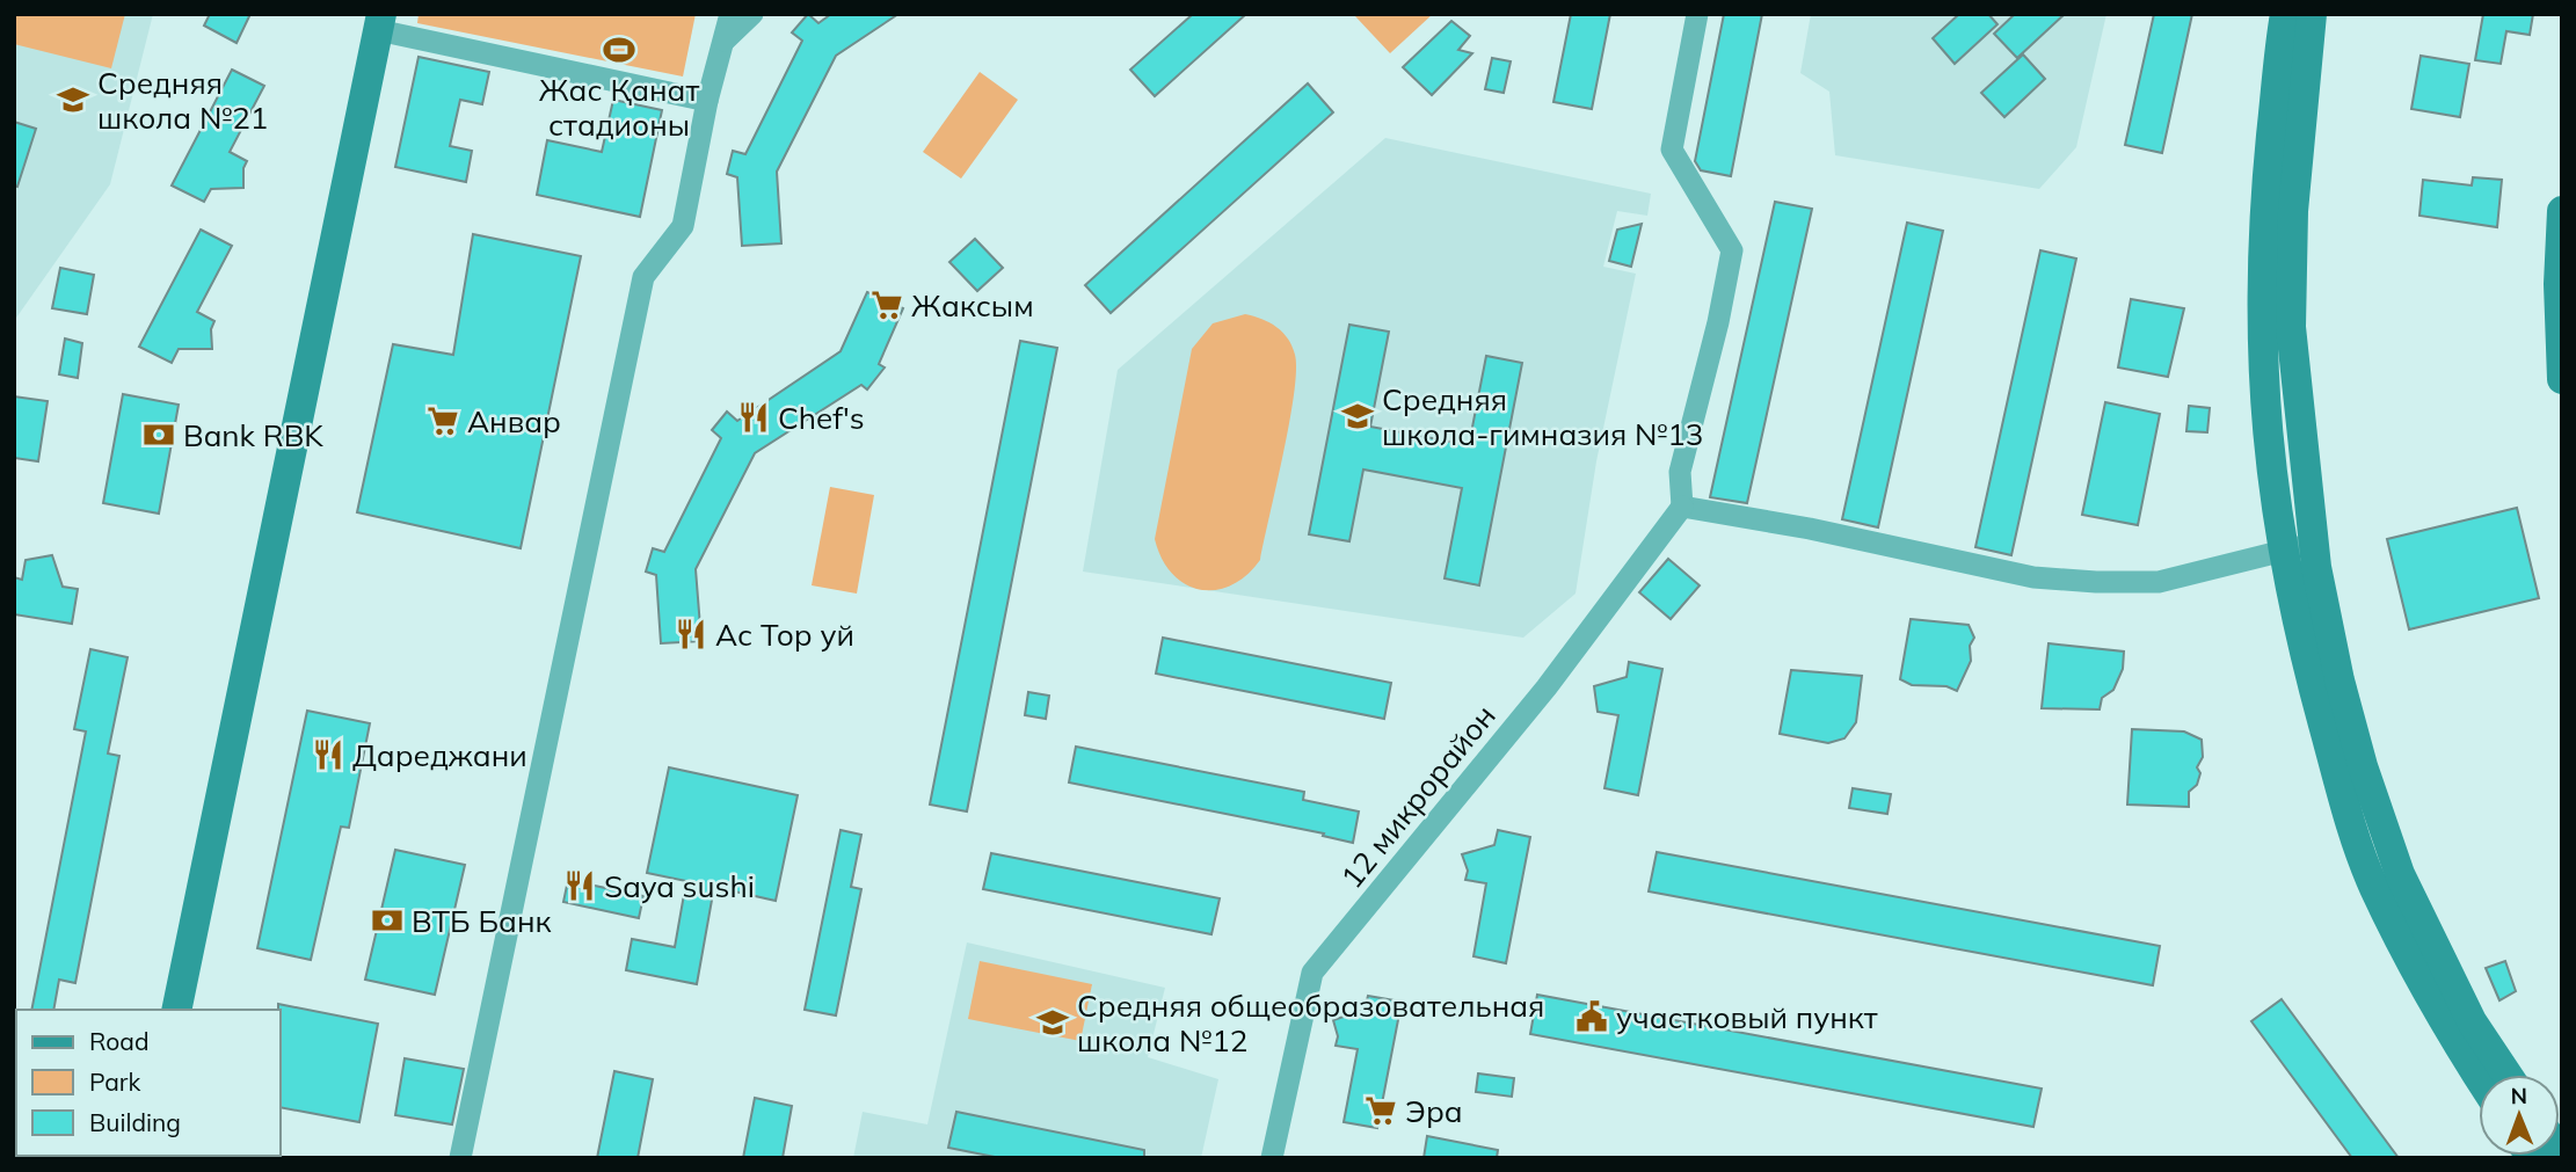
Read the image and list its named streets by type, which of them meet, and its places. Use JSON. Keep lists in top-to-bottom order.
{
  "streets": {
    "street": ["12 микрорайон"]
  },
  "places": {
    "sports": ["Жас Қанат стадионы"],
    "school or university": ["Средняя школа №21", "Средняя школа-гимназия №13", "Средняя общеобразовательная школа №12"],
    "supermarket": ["Жаксым", "Анвар", "Эра"],
    "restaurant": [
      "Chef's",
      "Ас Тор уй",
      "Дареджани",
      "Saya sushi"
    ],
    "bank": ["Bank RBK", "ВТБ Банк"],
    "public building": ["участковый пункт"]
  },
  "legend": ["Road", "Park", "Building"],
  "north": "top"
}
